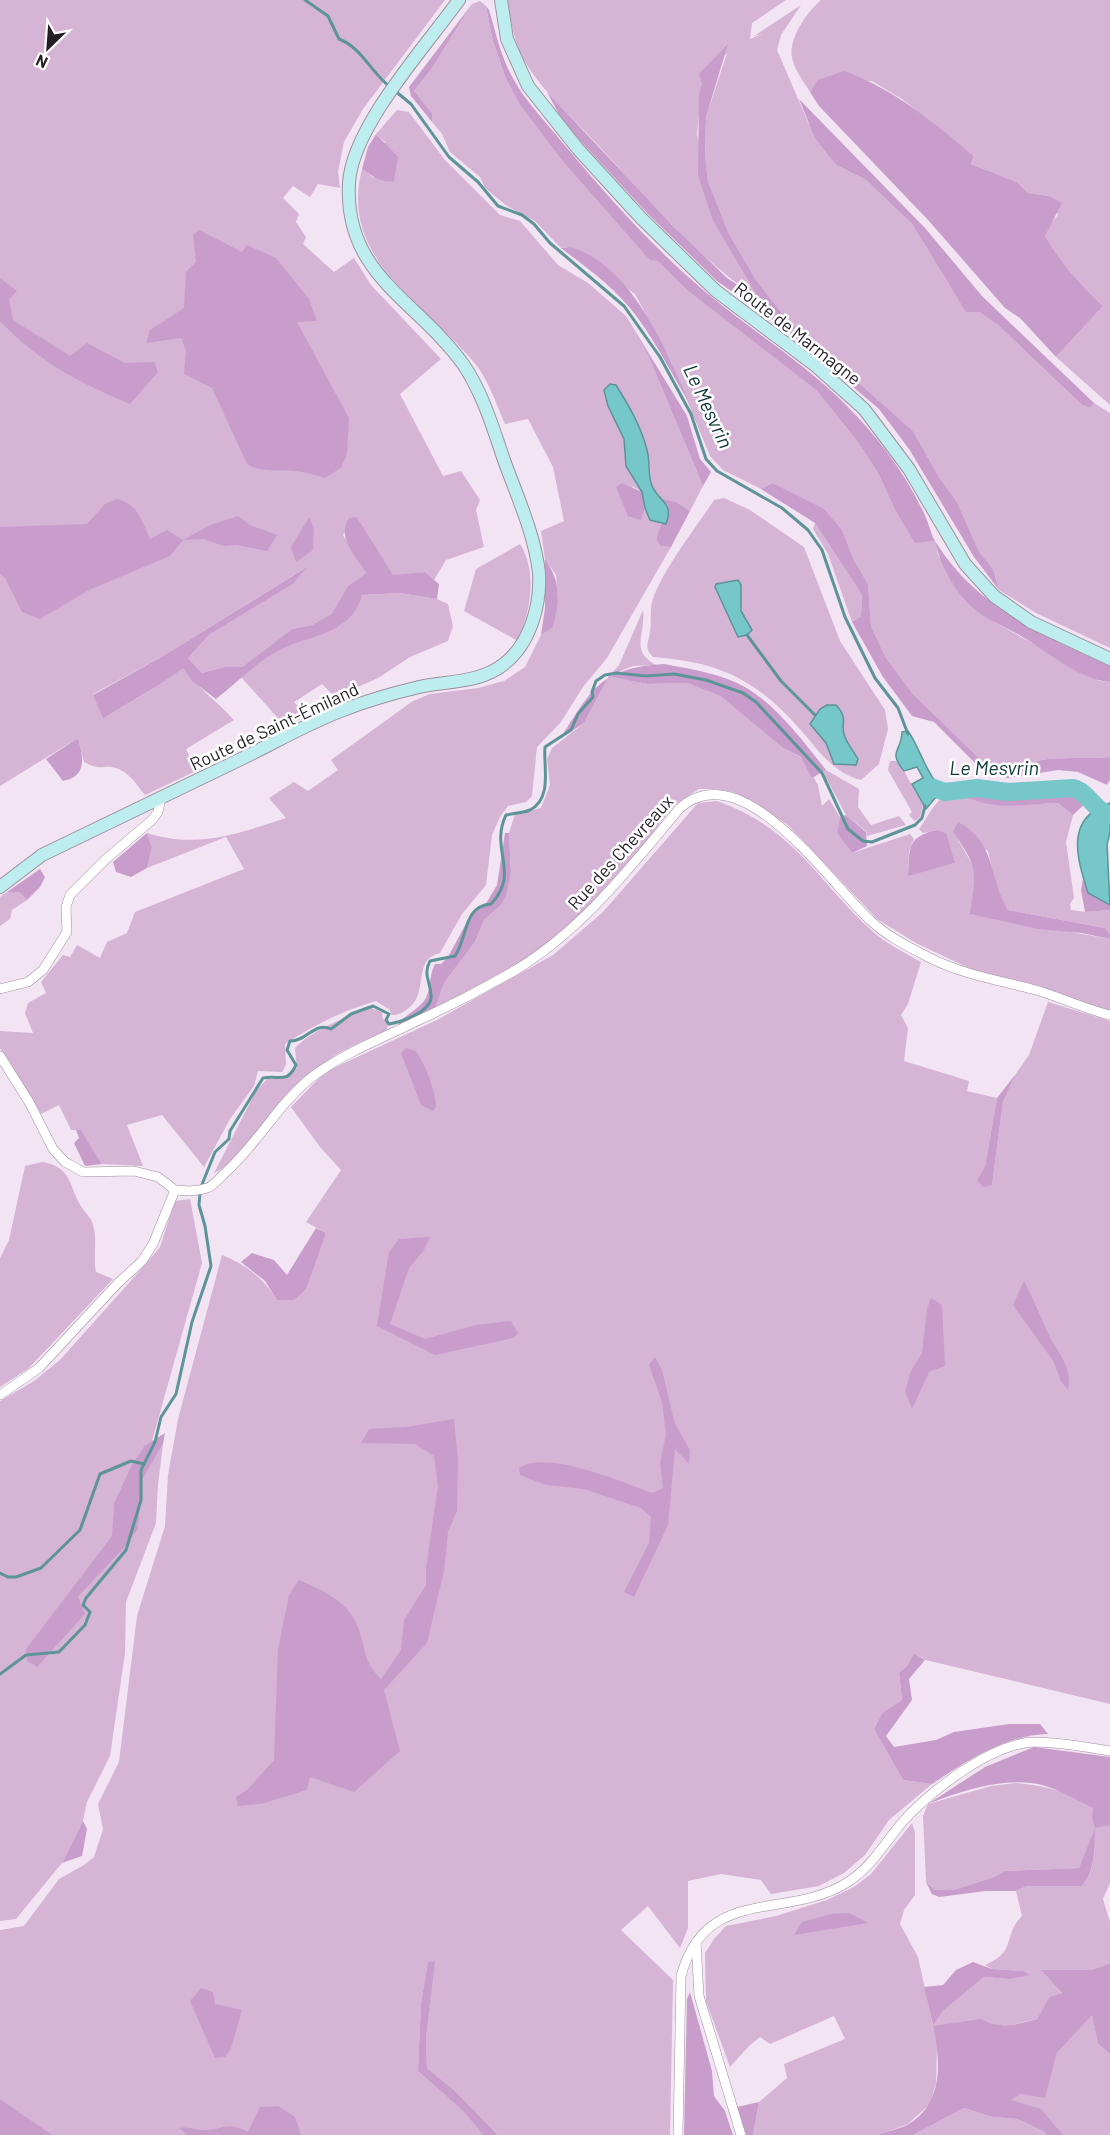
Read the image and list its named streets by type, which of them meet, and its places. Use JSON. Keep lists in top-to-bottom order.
{
  "streets": {
    "main road": ["Route de Marmagne", "Route de Saint-Émiland"],
    "street": ["Rue des Chevreaux"]
  },
  "water": ["Le Mesvrin"],
  "north": "bottom left"
}
